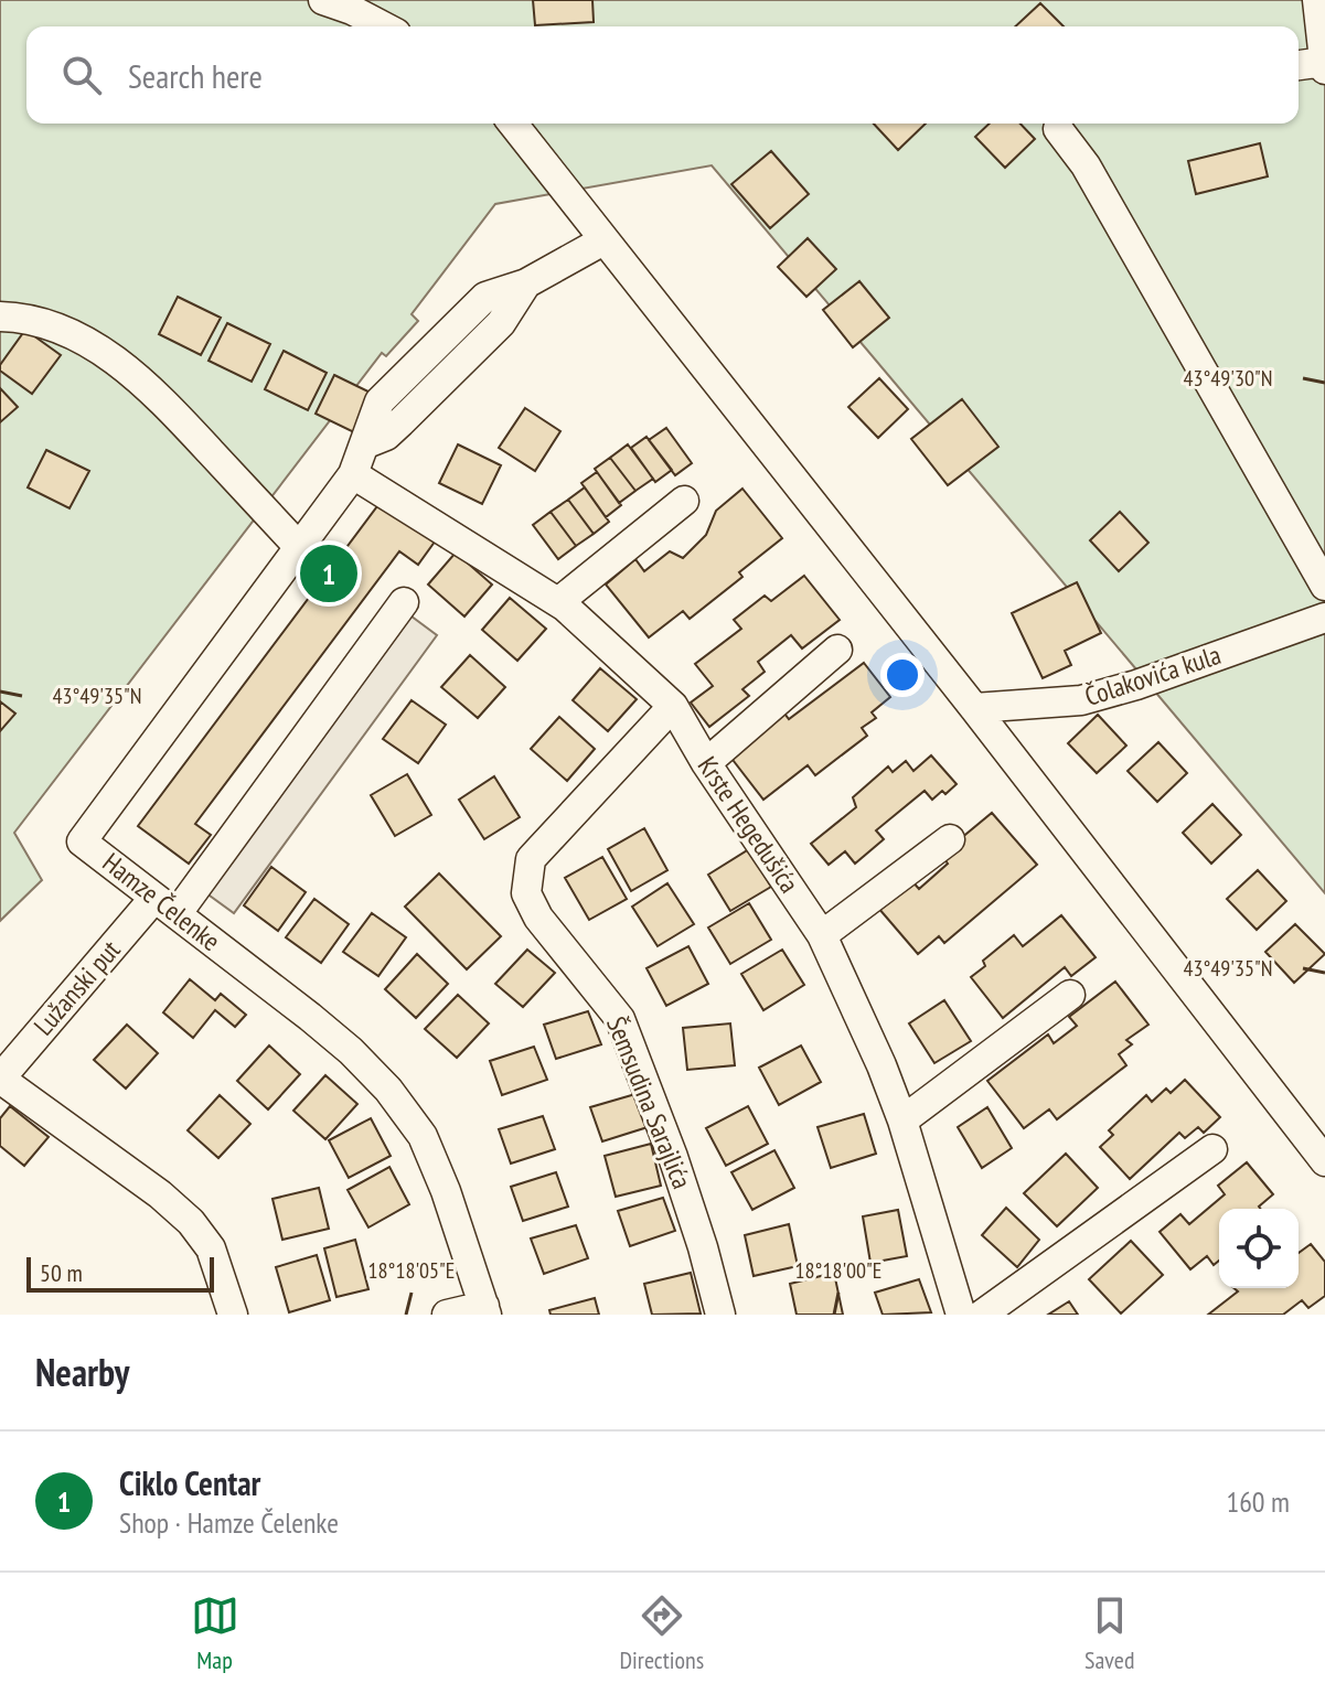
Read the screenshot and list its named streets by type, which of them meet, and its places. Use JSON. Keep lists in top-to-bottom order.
{
  "streets": {
    "street": [
      "Čolakovića kula",
      "Krste Hegedušića",
      "Hamze Čelenke",
      "Lužanski put",
      "Šemsudina Sarajlića"
    ]
  },
  "crossings": [
    ["Krste Hegedušića", "Hamze Čelenke"],
    ["Krste Hegedušića", "Šemsudina Sarajlića"],
    ["Hamze Čelenke", "Lužanski put"]
  ],
  "scale_bar": "50 m",
  "page": {
    "search": "Search here",
    "pins": "1",
    "scale": "50 m",
    "heading": "Nearby",
    "list": [
      {
        "mark": "1",
        "name": "Ciklo Centar",
        "note": "Shop · Hamze Čelenke",
        "value": "160 m"
      }
    ],
    "nav": ["Map", "Directions", "Saved"]
  },
  "coordinates": [
    "43°49'30\"N",
    "43°49'35\"N",
    "18°18'05\"E",
    "18°18'00\"E"
  ]
}
